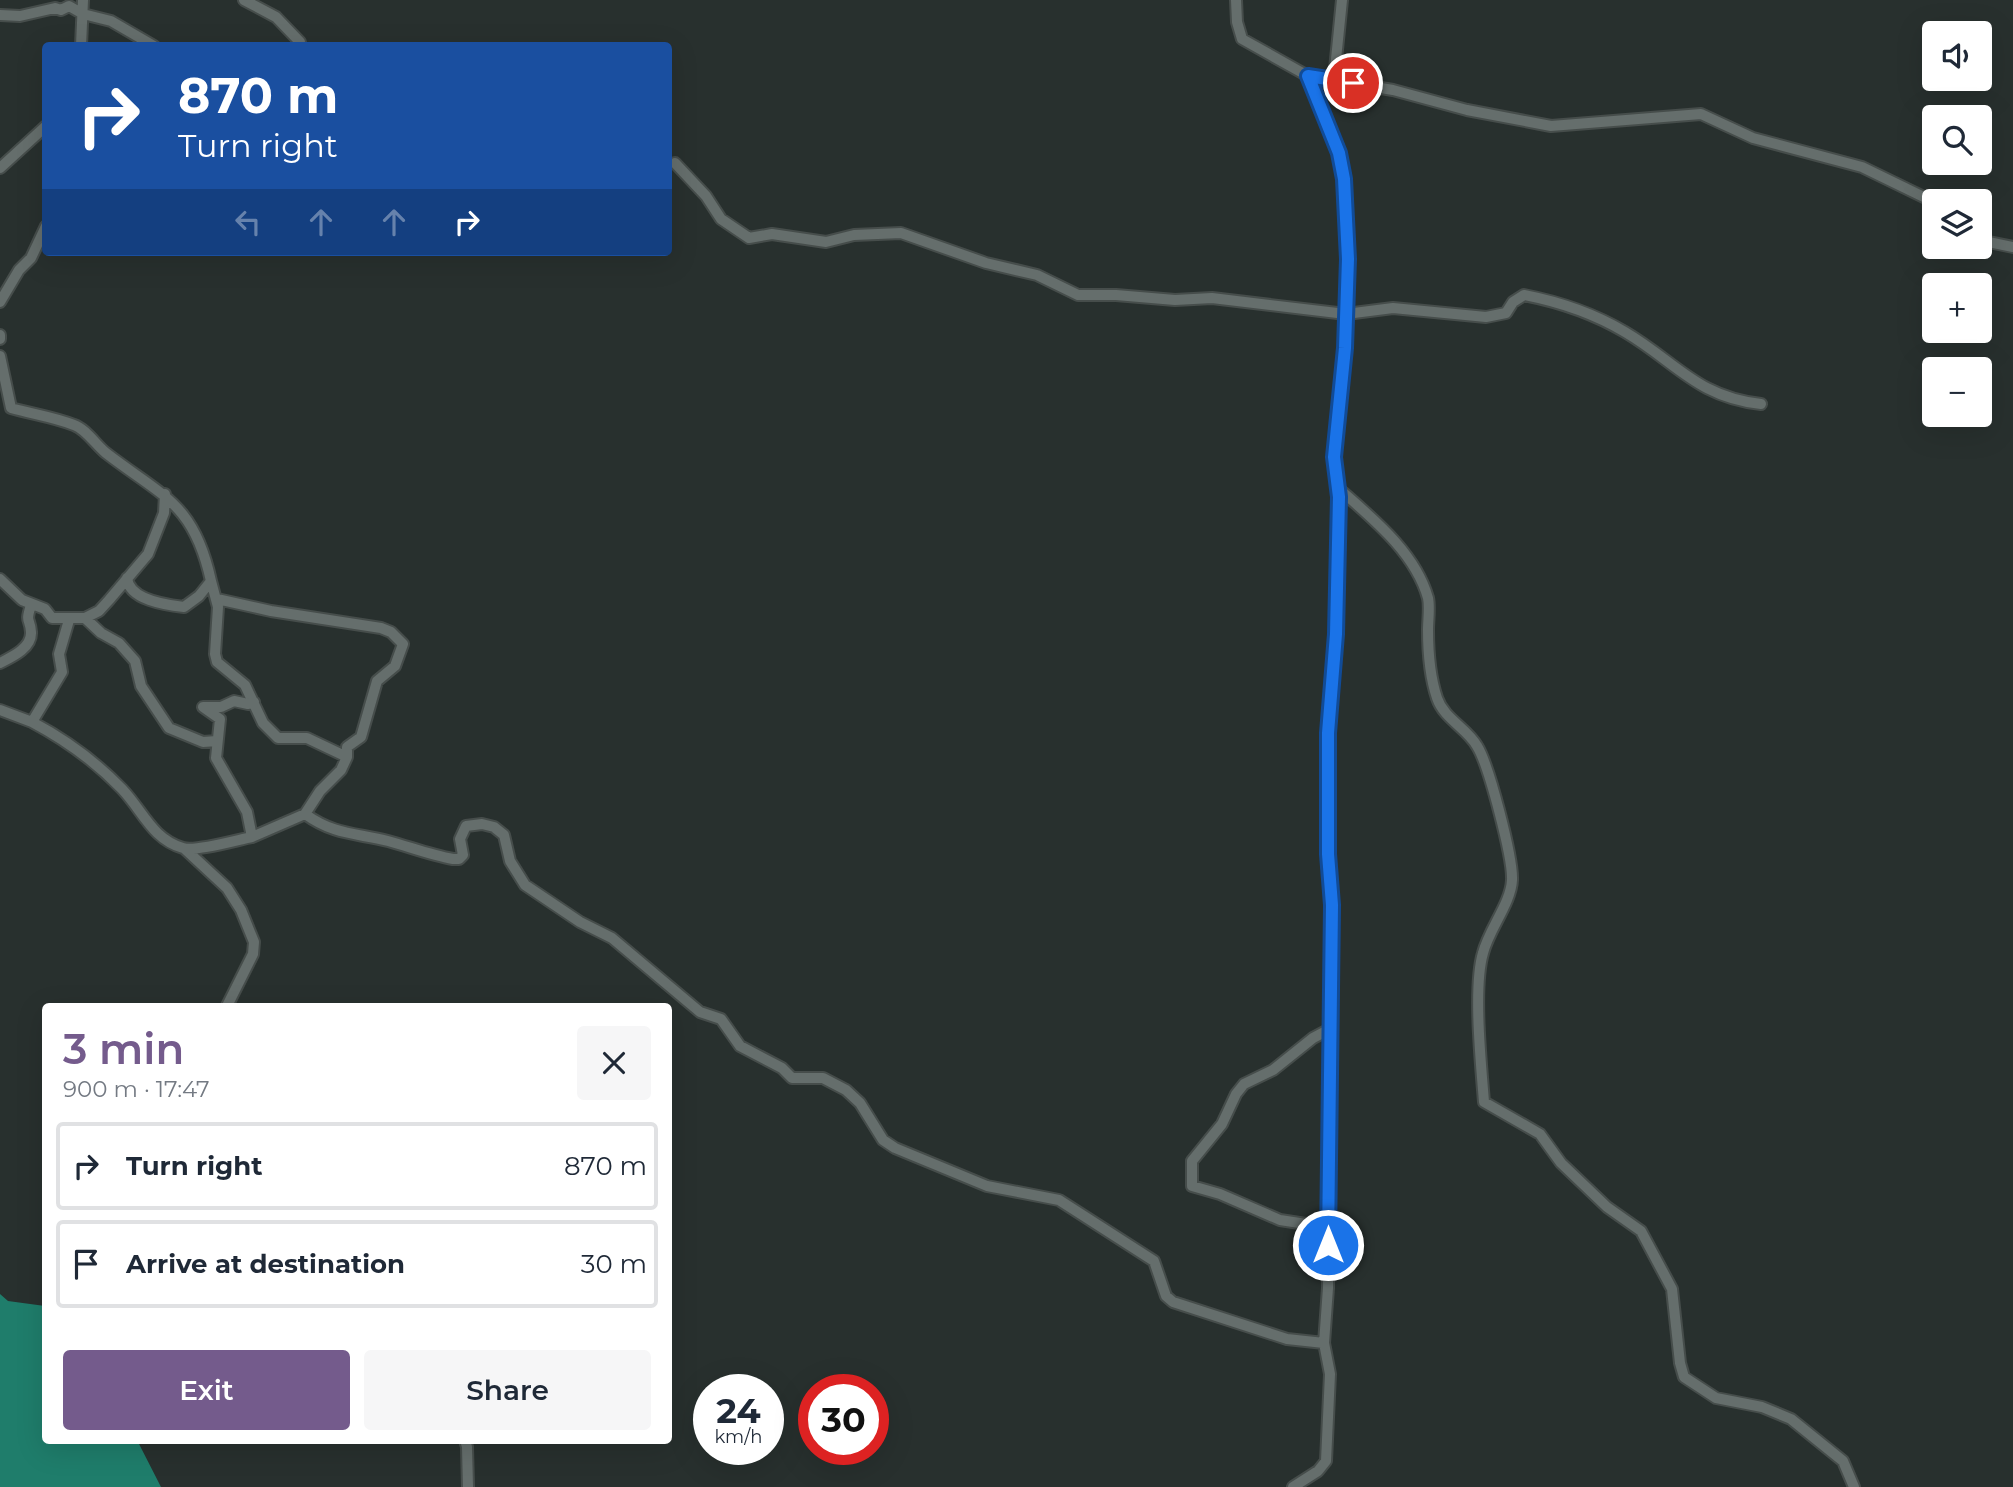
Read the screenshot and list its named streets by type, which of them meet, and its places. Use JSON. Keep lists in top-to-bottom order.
{
  "page": {
    "map_buttons": ["+", "−"],
    "turn": ["870 m", "Turn right"],
    "heading": ["3 min", "900 m · 17:47"],
    "list": [
      {
        "name": "Turn right",
        "value": "870 m"
      },
      {
        "name": "Arrive at destination",
        "value": "30 m"
      }
    ],
    "buttons": ["Exit", "Share"],
    "speed": "24 km/h",
    "limit": "30"
  }
}
